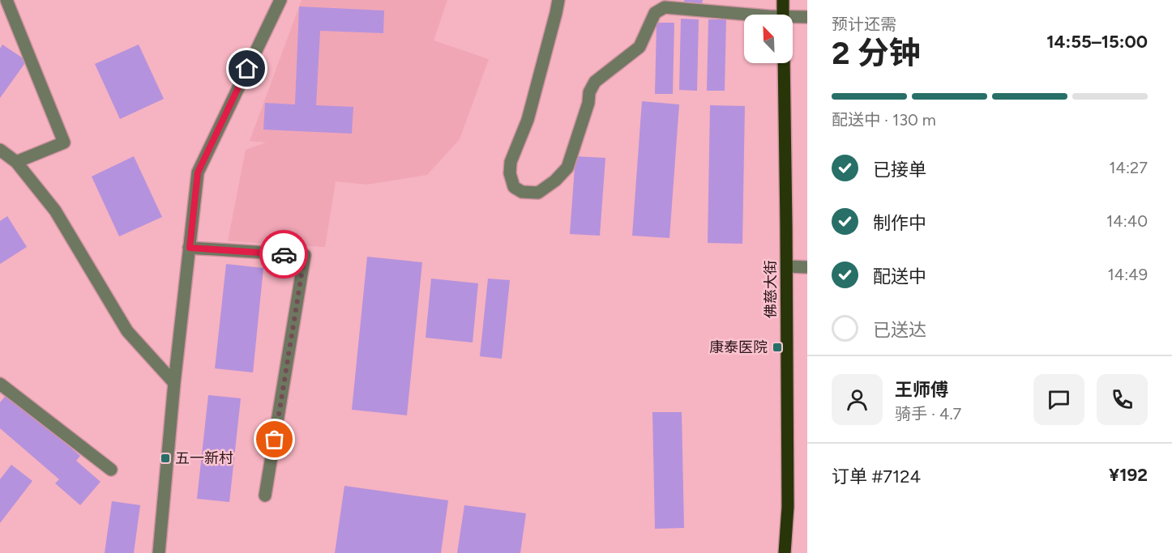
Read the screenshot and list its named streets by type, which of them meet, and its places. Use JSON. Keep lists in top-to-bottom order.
{
  "streets": {
    "main road": ["佛慈大街"]
  },
  "places": {
    "transit": ["康泰医院", "五一新村"]
  },
  "north": "top left",
  "page": {
    "heading": ["2 分钟", "预计还需", "14:55–15:00"],
    "panel": [
      "王师傅",
      "骑手 · 4.7",
      "订单 #7124",
      "¥192"
    ],
    "bar": "配送中 · 130 m",
    "list": [
      ["已接单", "14:27"],
      ["制作中", "14:40"],
      ["配送中", "14:49"],
      "已送达"
    ]
  }
}
